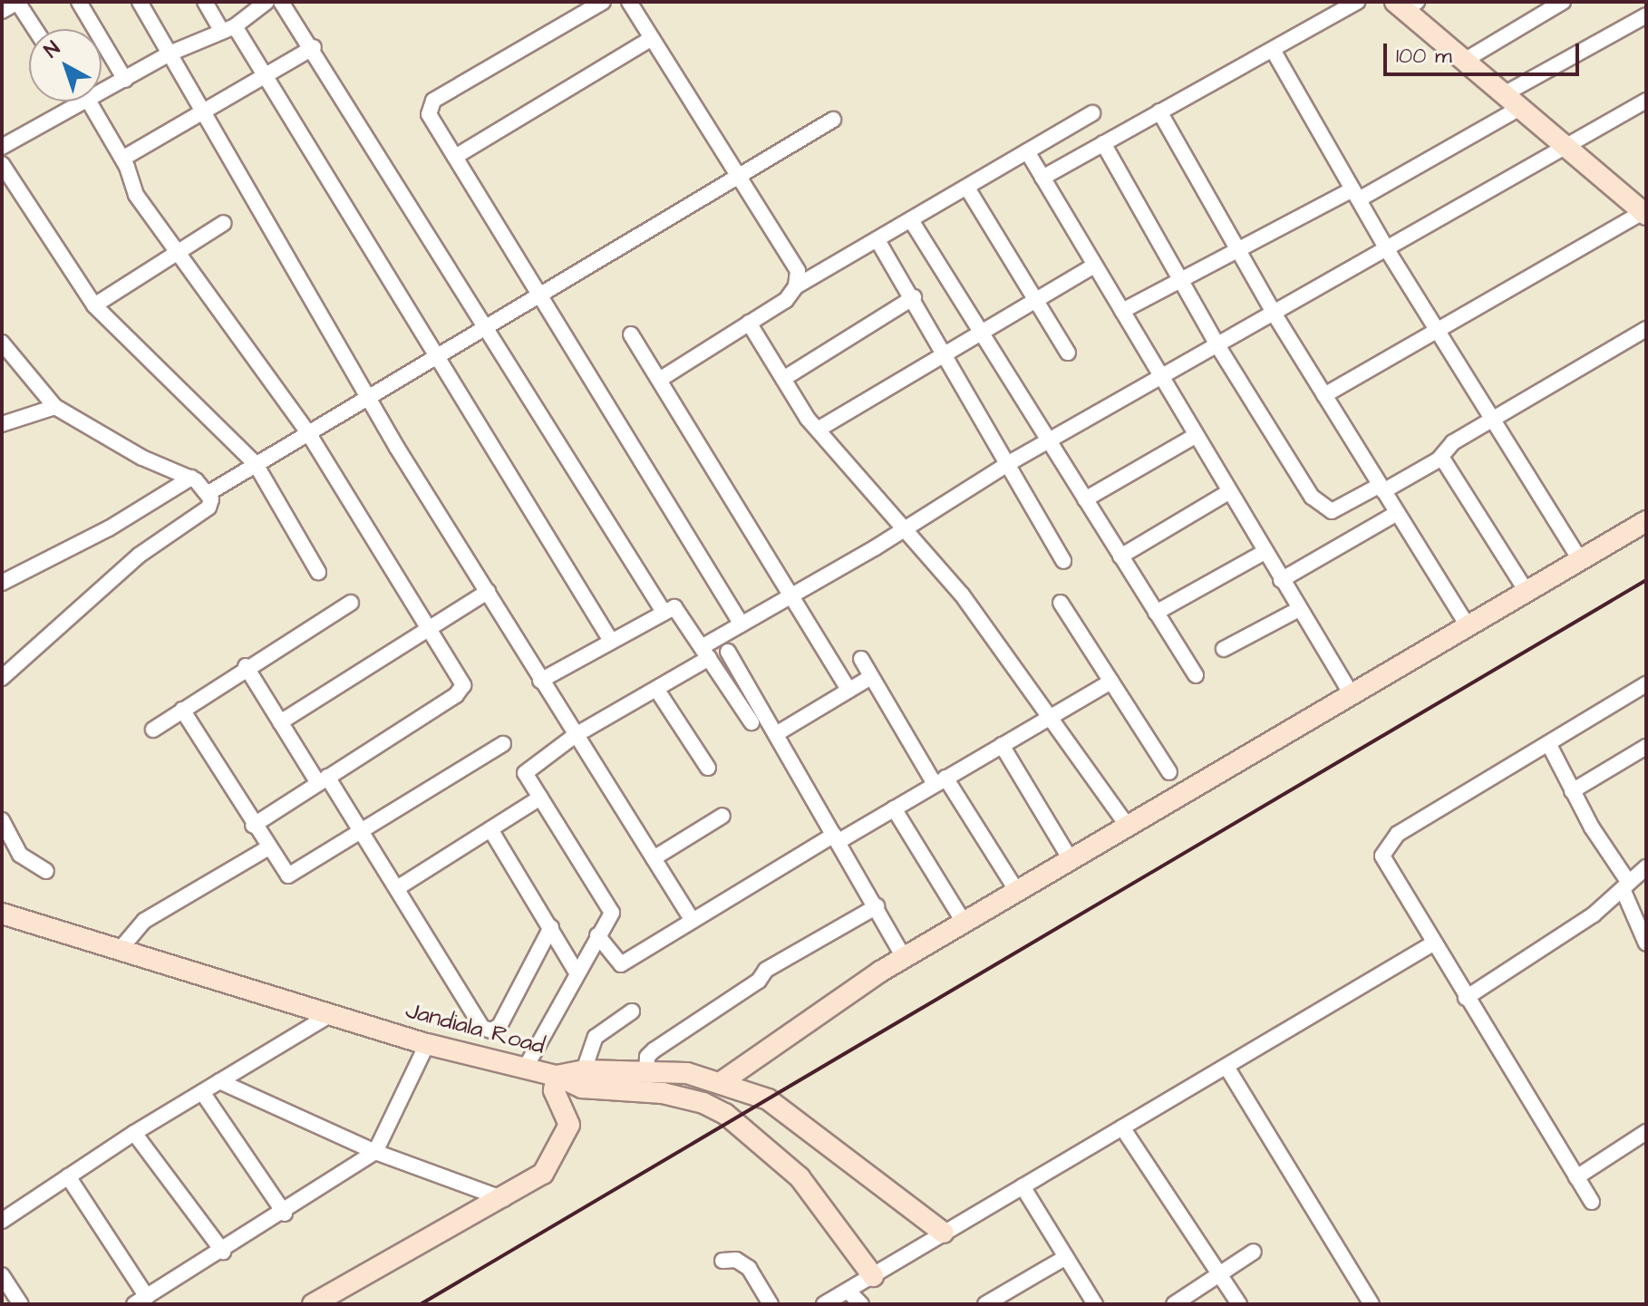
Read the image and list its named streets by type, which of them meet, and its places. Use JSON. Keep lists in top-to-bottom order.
{
  "streets": {
    "street": ["Jandiala Road"]
  },
  "scale_bar": "100 m",
  "north": "top left"
}
